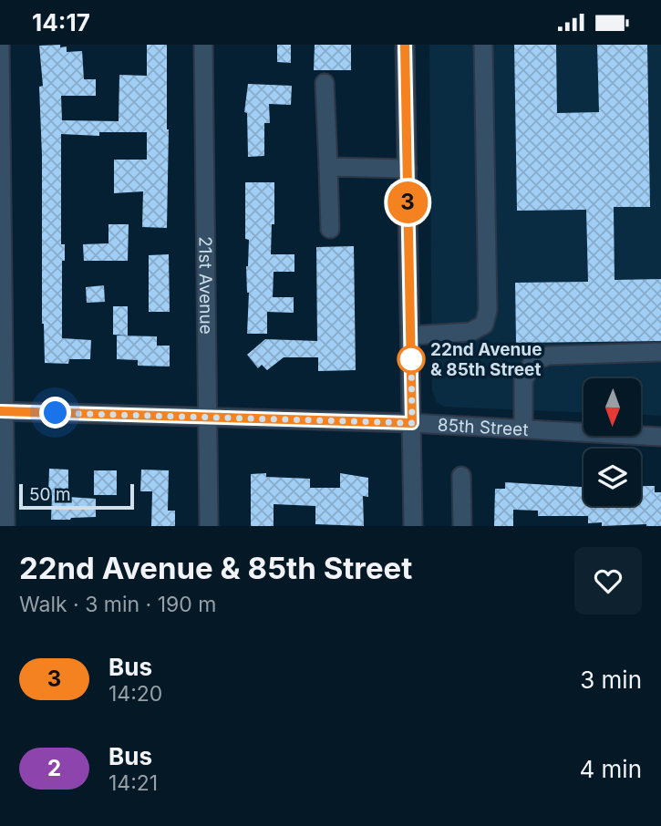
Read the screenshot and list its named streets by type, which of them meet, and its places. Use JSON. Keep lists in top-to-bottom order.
{
  "streets": {
    "street": ["21st Avenue", "85th Street"]
  },
  "crossings": [
    ["21st Avenue", "85th Street"]
  ],
  "places": ["22nd Avenue & 85th Street"],
  "lines": ["bus line 3"],
  "scale_bar": "50 m",
  "north": "bottom",
  "page": {
    "status": "14:17",
    "on_map": "3",
    "scale": "50 m",
    "heading": ["22nd Avenue & 85th Street", "Walk · 3 min · 190 m"],
    "list": [
      {
        "mark": "3",
        "name": "Bus",
        "note": "14:20",
        "value": "3 min"
      },
      {
        "mark": "2",
        "name": "Bus",
        "note": "14:21",
        "value": "4 min"
      }
    ]
  }
}
